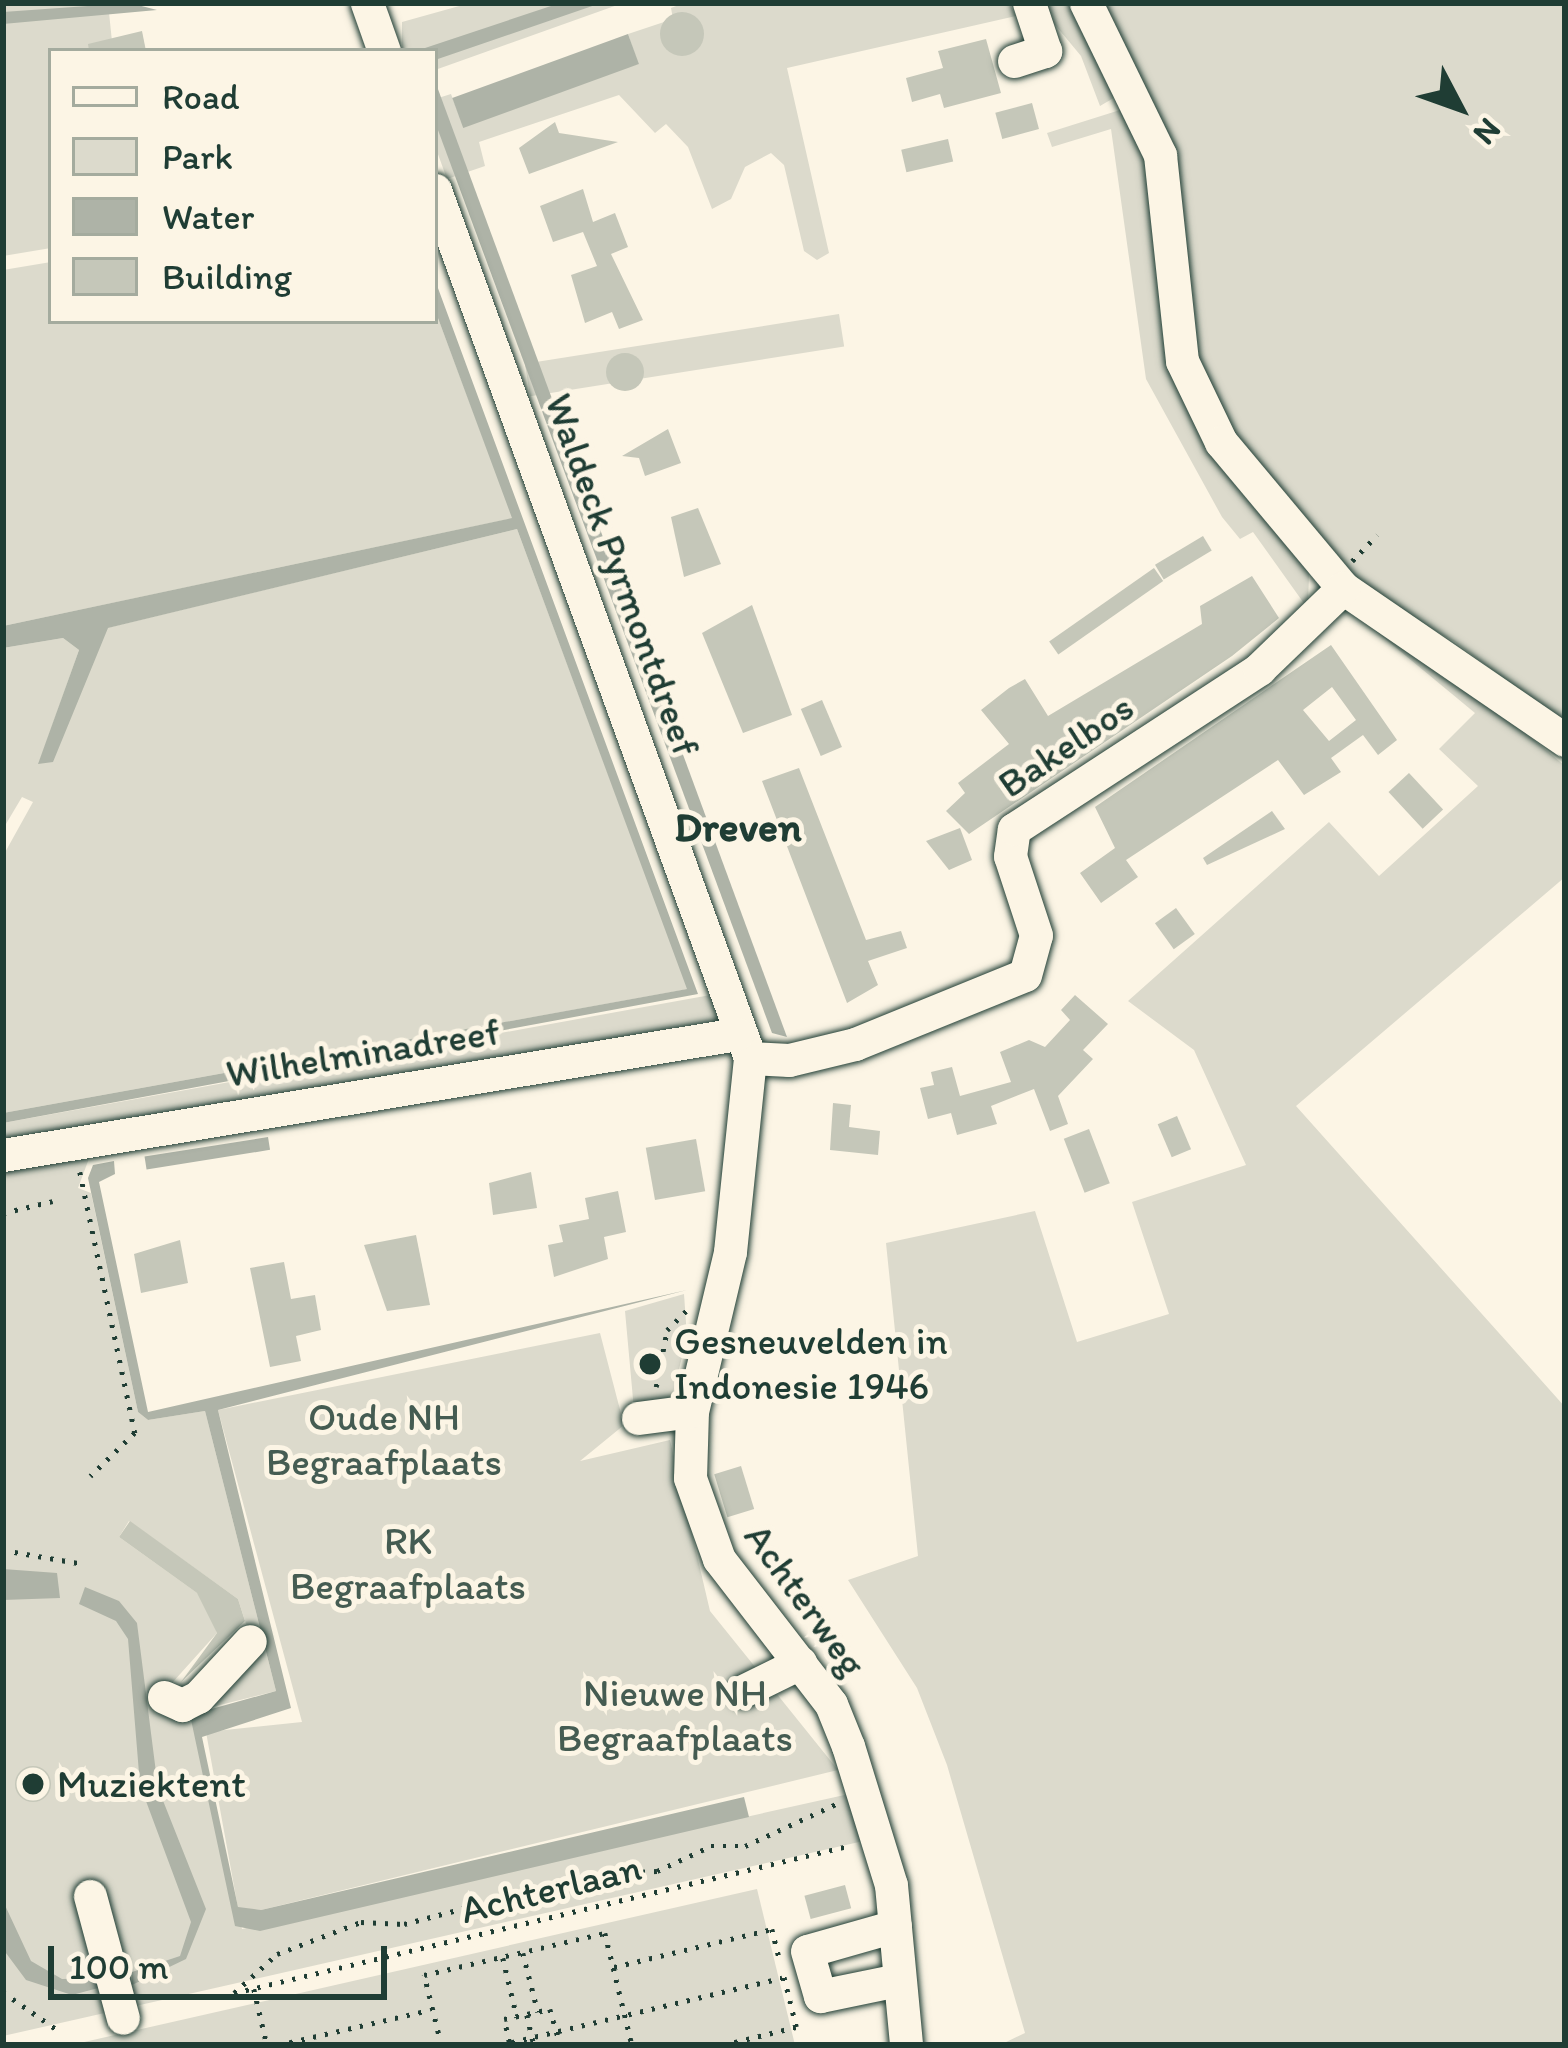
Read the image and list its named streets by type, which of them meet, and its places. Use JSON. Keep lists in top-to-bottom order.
{
  "streets": {
    "street": [
      "Waldeck Pyrmontdreef",
      "Bakelbos",
      "Wilhelminadreef",
      "Achterweg"
    ],
    "path": ["Achterlaan"]
  },
  "crossings": [
    ["Waldeck Pyrmontdreef", "Bakelbos"],
    ["Waldeck Pyrmontdreef", "Wilhelminadreef"],
    ["Waldeck Pyrmontdreef", "Achterweg"],
    ["Bakelbos", "Wilhelminadreef"],
    ["Bakelbos", "Achterweg"],
    ["Wilhelminadreef", "Achterweg"],
    ["Achterweg", "Achterlaan"]
  ],
  "districts": ["Dreven"],
  "parks": ["Oude NH Begraafplaats", "RK Begraafplaats", "Nieuwe NH Begraafplaats"],
  "places": ["Gesneuvelden in Indonesie 1946", "Muziektent"],
  "legend": [
    "Road",
    "Park",
    "Water",
    "Building"
  ],
  "scale_bar": "100 m",
  "north": "bottom right"
}
